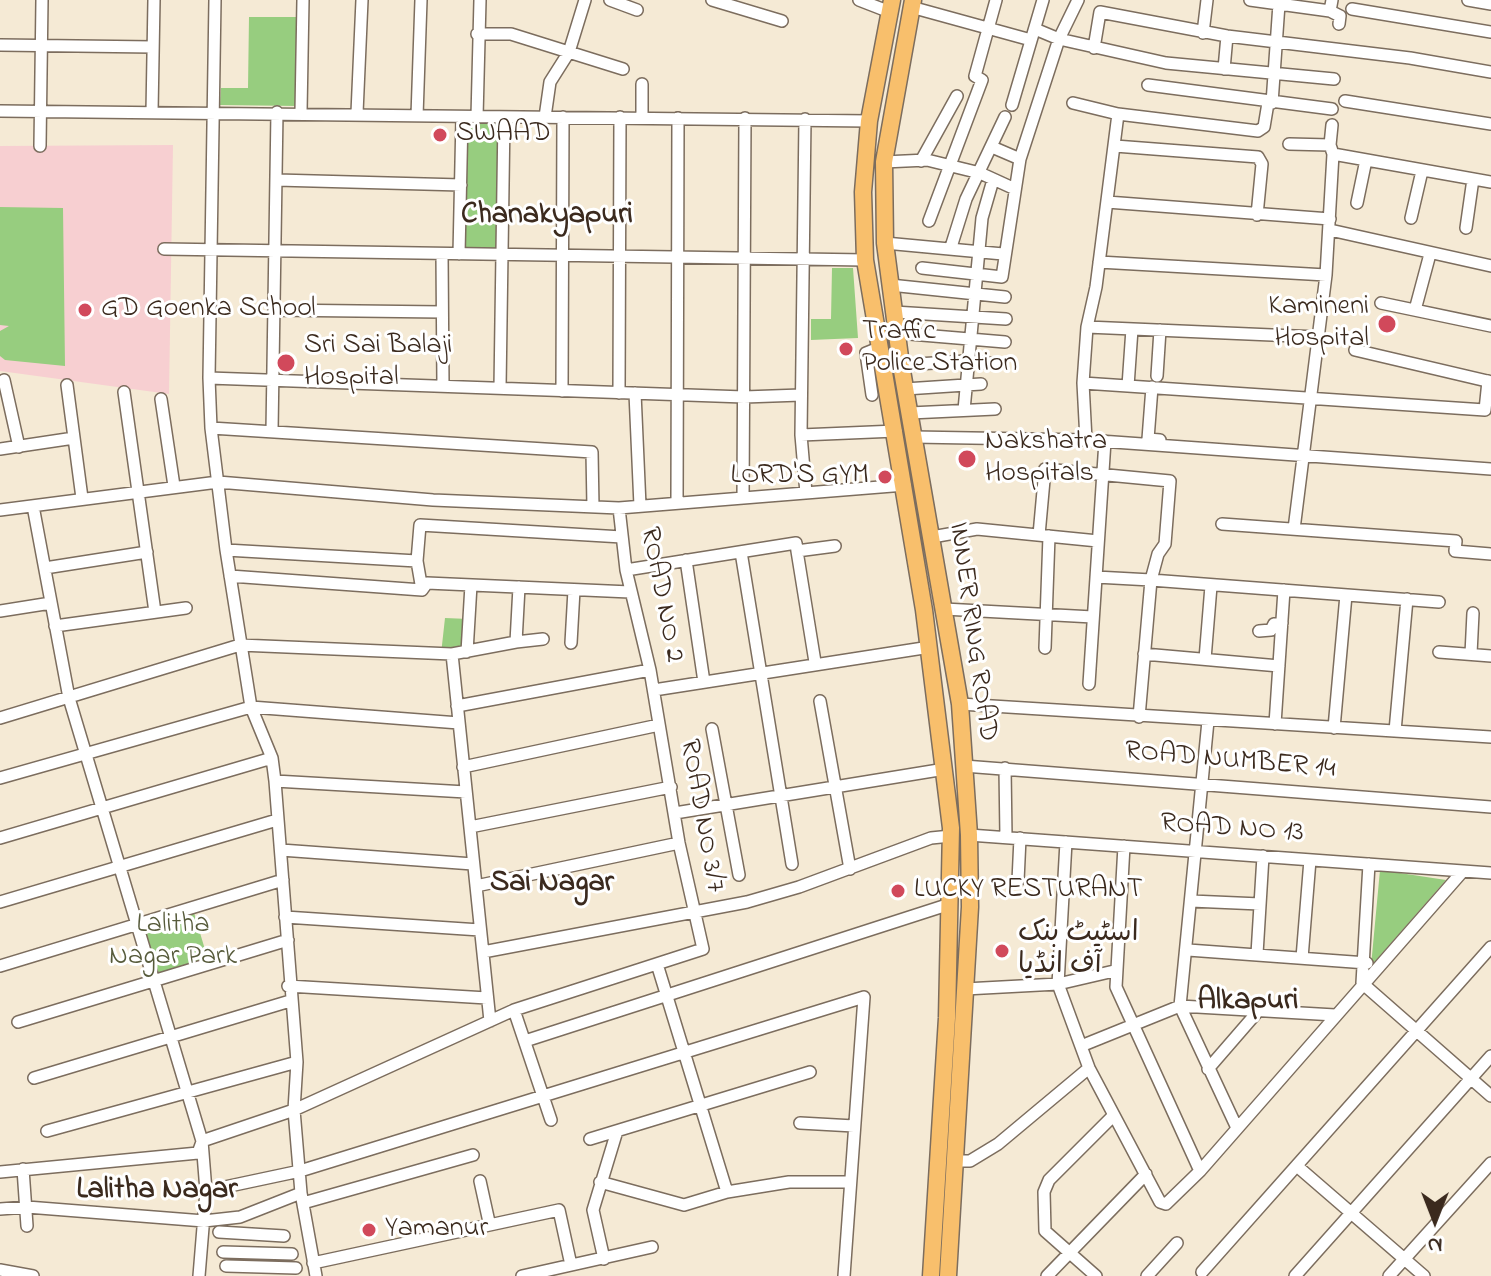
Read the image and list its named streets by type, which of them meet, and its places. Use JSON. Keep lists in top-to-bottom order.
{
  "streets": {
    "highway": ["INNER RING ROAD"],
    "street": [
      "ROAD NO 2",
      "ROAD NUMBER 14",
      "ROAD NO 3/7",
      "ROAD NO 13"
    ]
  },
  "crossings": [
    ["ROAD NO 2", "ROAD NO 3/7"],
    ["INNER RING ROAD", "ROAD NUMBER 14"],
    ["INNER RING ROAD", "ROAD NO 13"]
  ],
  "districts": [
    "Chanakyapuri",
    "Sai Nagar",
    "Alkapuri",
    "Lalitha Nagar"
  ],
  "parks": ["Lalitha Nagar Park"],
  "places": [
    "SWAAD",
    "GD Goenka School",
    "Kamineni Hospital",
    "Traffic Police Station",
    "Sri Sai Balaji Hospital",
    "Nakshatra Hospitals",
    "LORD'S GYM",
    "LUCKY RESTURANT",
    "اسٹیٹ بنک آف انڈیا",
    "Yamanur"
  ],
  "north": "bottom"
}
